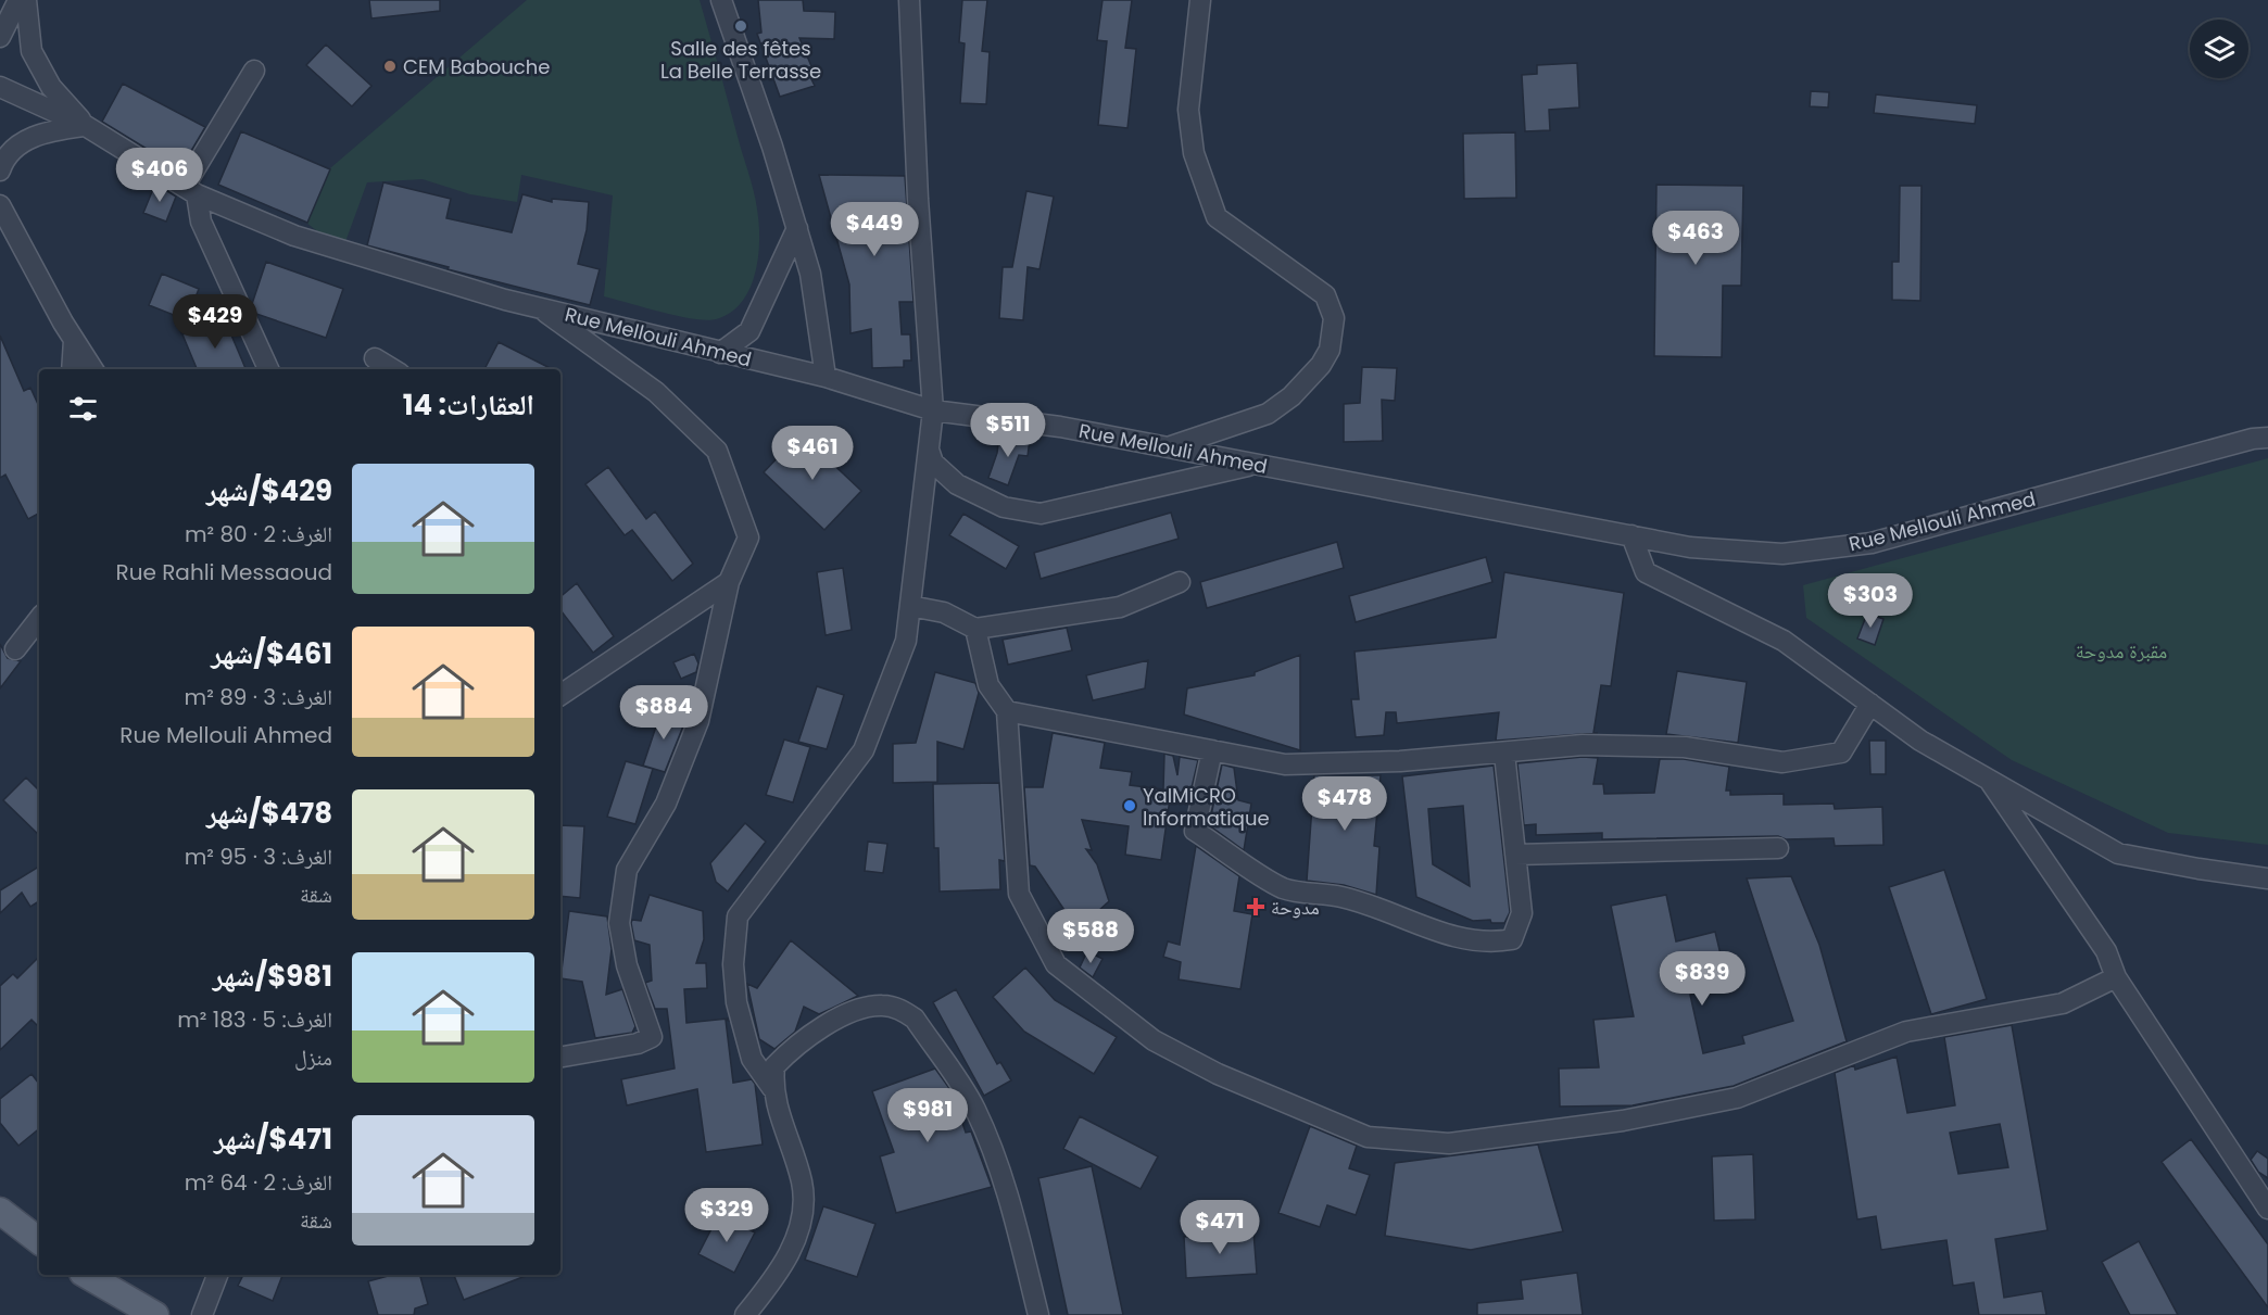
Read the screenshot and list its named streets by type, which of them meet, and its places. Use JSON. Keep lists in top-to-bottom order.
{
  "streets": {
    "street": ["Rue Mellouli Ahmed"]
  },
  "parks": ["مقبرة مدوحة"],
  "places": {
    "other": ["Salle des fêtes La Belle Terrasse", "CEM Babouche", "YalMiCRO Informatique"],
    "health": ["مدوحة"]
  },
  "page": {
    "price": [
      "$406",
      "$449",
      "$463",
      "$429",
      "$511",
      "$461",
      "$303",
      "$884",
      "$478",
      "$588",
      "$839",
      "$981",
      "$329",
      "$471"
    ],
    "heading": "العقارات: 14",
    "list": [
      {
        "name": "$429/شهر",
        "note": "الغرف: 2 · 80 m² · Rue Rahli Messaoud"
      },
      {
        "name": "$461/شهر",
        "note": "الغرف: 3 · 89 m² · Rue Mellouli Ahmed"
      },
      {
        "name": "$478/شهر",
        "note": "الغرف: 3 · 95 m² · شقة"
      },
      {
        "name": "$981/شهر",
        "note": "الغرف: 5 · 183 m² · منزل"
      },
      {
        "name": "$471/شهر",
        "note": "الغرف: 2 · 64 m² · شقة"
      }
    ]
  }
}
